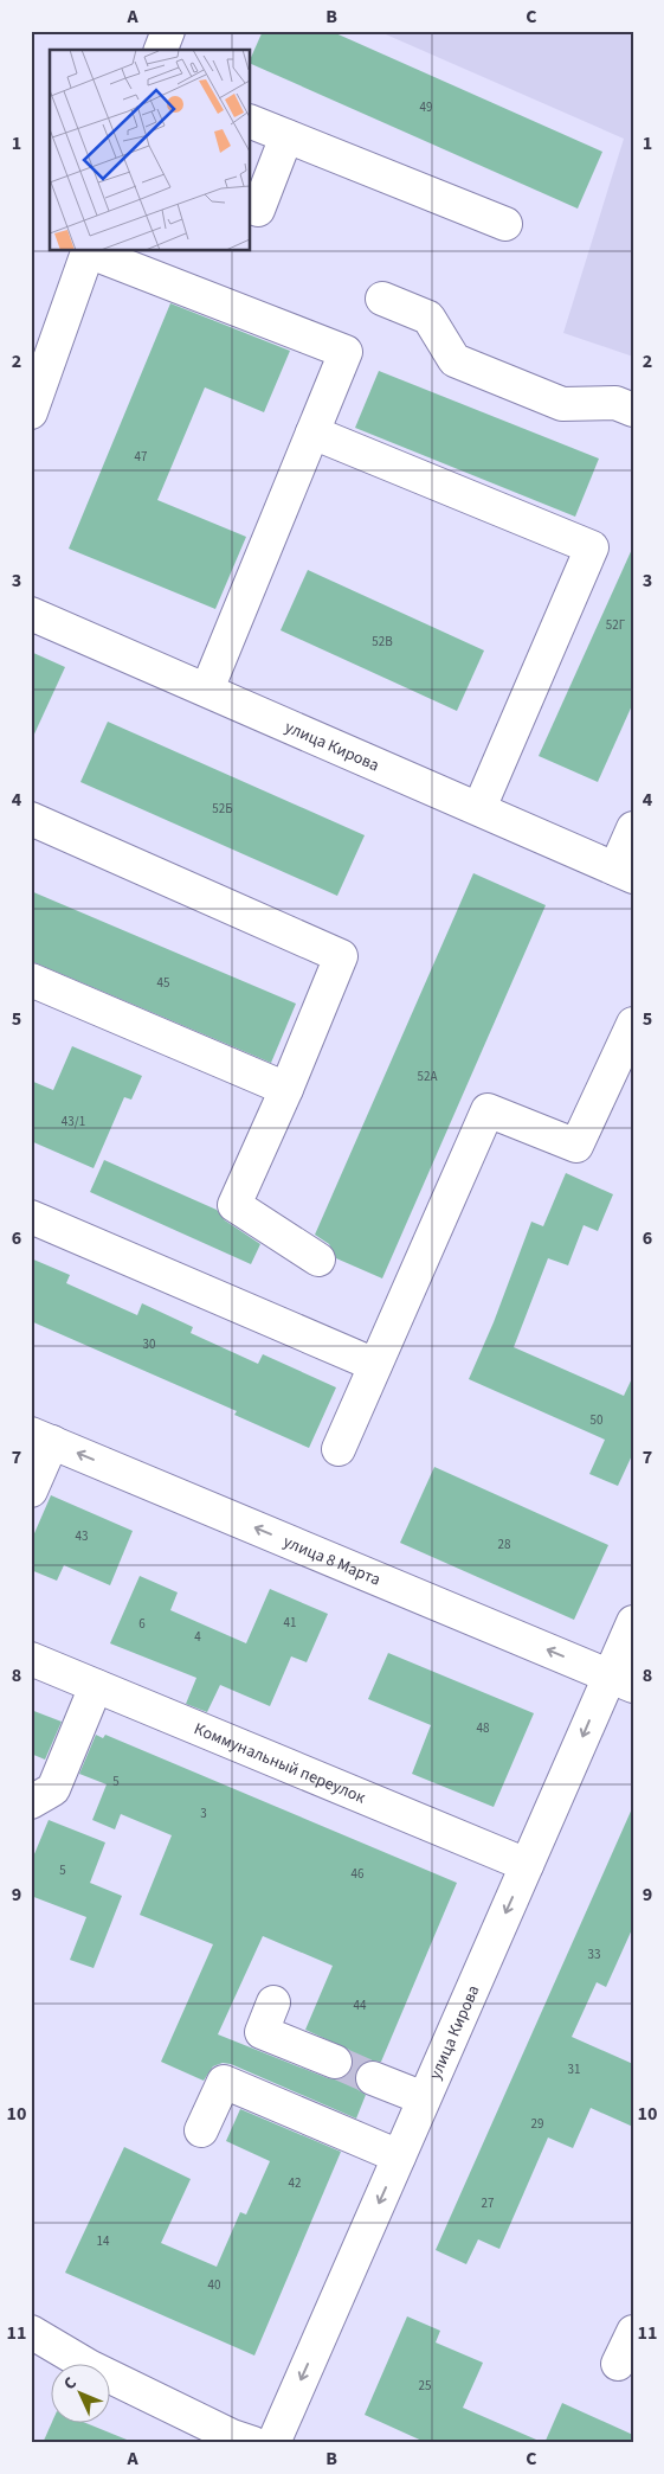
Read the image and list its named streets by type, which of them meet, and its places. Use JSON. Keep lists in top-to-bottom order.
{
  "streets": {
    "main road": ["улица Кирова", "улица 8 Марта", "Коммунальный переулок"]
  },
  "crossings": [
    ["улица Кирова", "улица 8 Марта"],
    ["улица Кирова", "Коммунальный переулок"]
  ],
  "one_way": ["улица Кирова"],
  "house_numbers": [
    "49",
    "47",
    "52Г",
    "52В",
    "52Б",
    "45",
    "52А",
    "43/1",
    "30",
    "50",
    "43",
    "28",
    "41",
    "6",
    "4",
    "48",
    "5",
    "3",
    "5",
    "46",
    "33",
    "44",
    "31",
    "29",
    "42",
    "27",
    "14",
    "40",
    "25"
  ],
  "north": "top left",
  "grid": {
    "columns": ["A", "B", "C"],
    "rows": [
      "1",
      "2",
      "3",
      "4",
      "5",
      "6",
      "7",
      "8",
      "9",
      "10",
      "11"
    ]
  }
}
